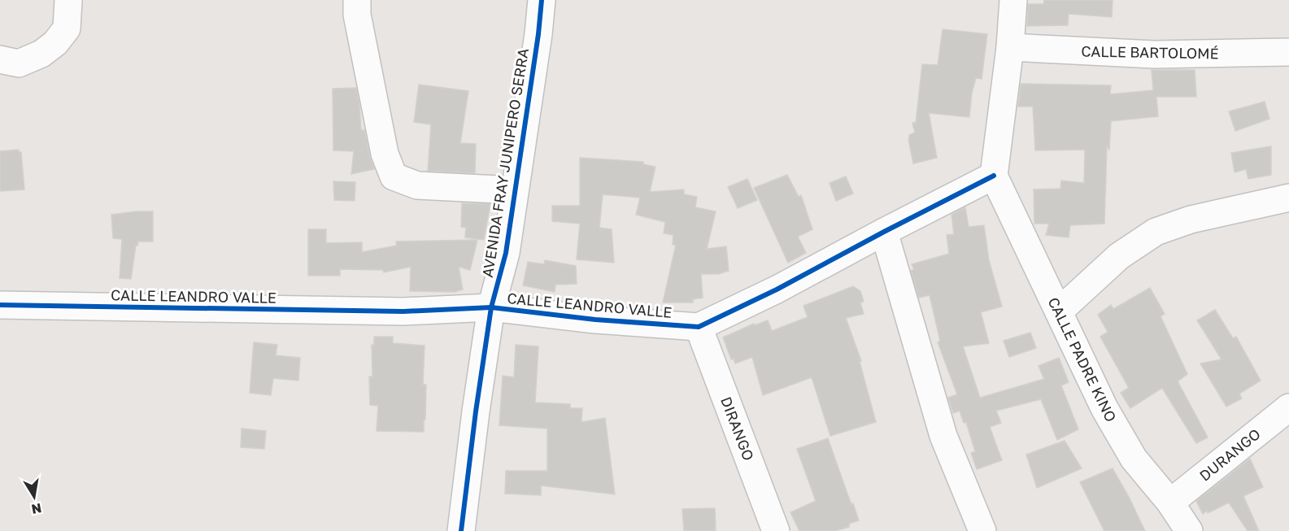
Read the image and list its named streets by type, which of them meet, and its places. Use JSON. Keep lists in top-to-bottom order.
{
  "streets": {
    "street": [
      "CALLE BARTOLOMÉ",
      "AVENIDA FRAY JUNIPERO SERRA",
      "CALLE LEANDRO VALLE",
      "CALLE PADRE KINO",
      "DIRANGO",
      "DURANGO"
    ]
  },
  "crossings": [
    ["AVENIDA FRAY JUNIPERO SERRA", "CALLE LEANDRO VALLE"],
    ["CALLE LEANDRO VALLE", "CALLE PADRE KINO"],
    ["CALLE LEANDRO VALLE", "DIRANGO"],
    ["CALLE PADRE KINO", "DURANGO"]
  ],
  "north": "bottom"
}
